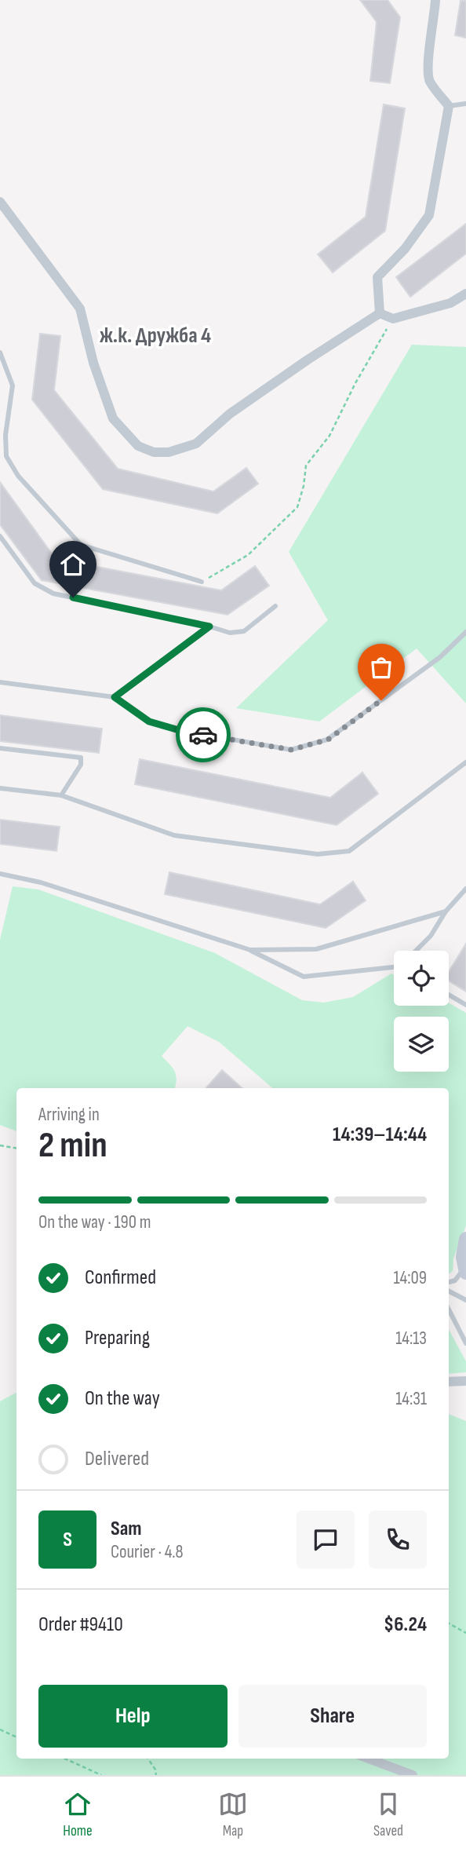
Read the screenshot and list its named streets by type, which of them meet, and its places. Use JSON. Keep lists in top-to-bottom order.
{
  "districts": ["ж.к. Дружба 4"],
  "page": {
    "heading": ["2 min", "Arriving in", "14:39–14:44"],
    "panel": [
      "Sam",
      "Courier · 4.8",
      "Order #9410",
      "$6.24"
    ],
    "bar": "On the way · 190 m",
    "list": [
      ["Confirmed", "14:09"],
      ["Preparing", "14:13"],
      ["On the way", "14:31"],
      "Delivered"
    ],
    "round": "S",
    "buttons": ["Help", "Share"],
    "tabs": ["Home", "Map", "Saved"]
  }
}
